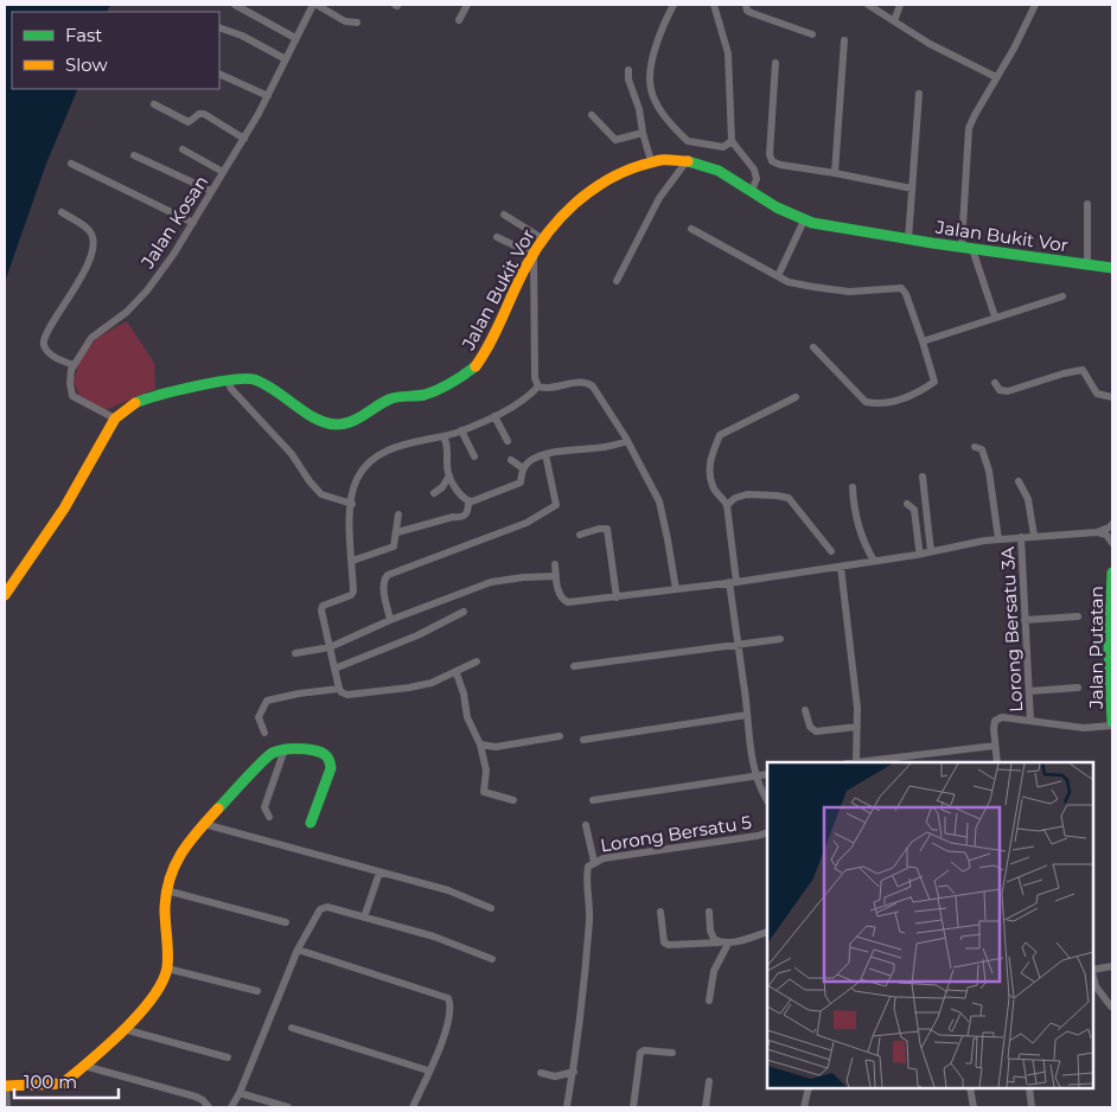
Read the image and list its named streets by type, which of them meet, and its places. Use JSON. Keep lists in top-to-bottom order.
{
  "streets": {
    "main road": ["Jalan Bukit Vor", "Jalan Putatan"],
    "street": ["Jalan Kosan", "Lorong Bersatu 3A", "Lorong Bersatu 5"]
  },
  "crossings": [
    ["Jalan Kosan", "Jalan Bukit Vor"]
  ],
  "legend": ["Fast", "Slow"],
  "scale_bar": "100 m"
}
